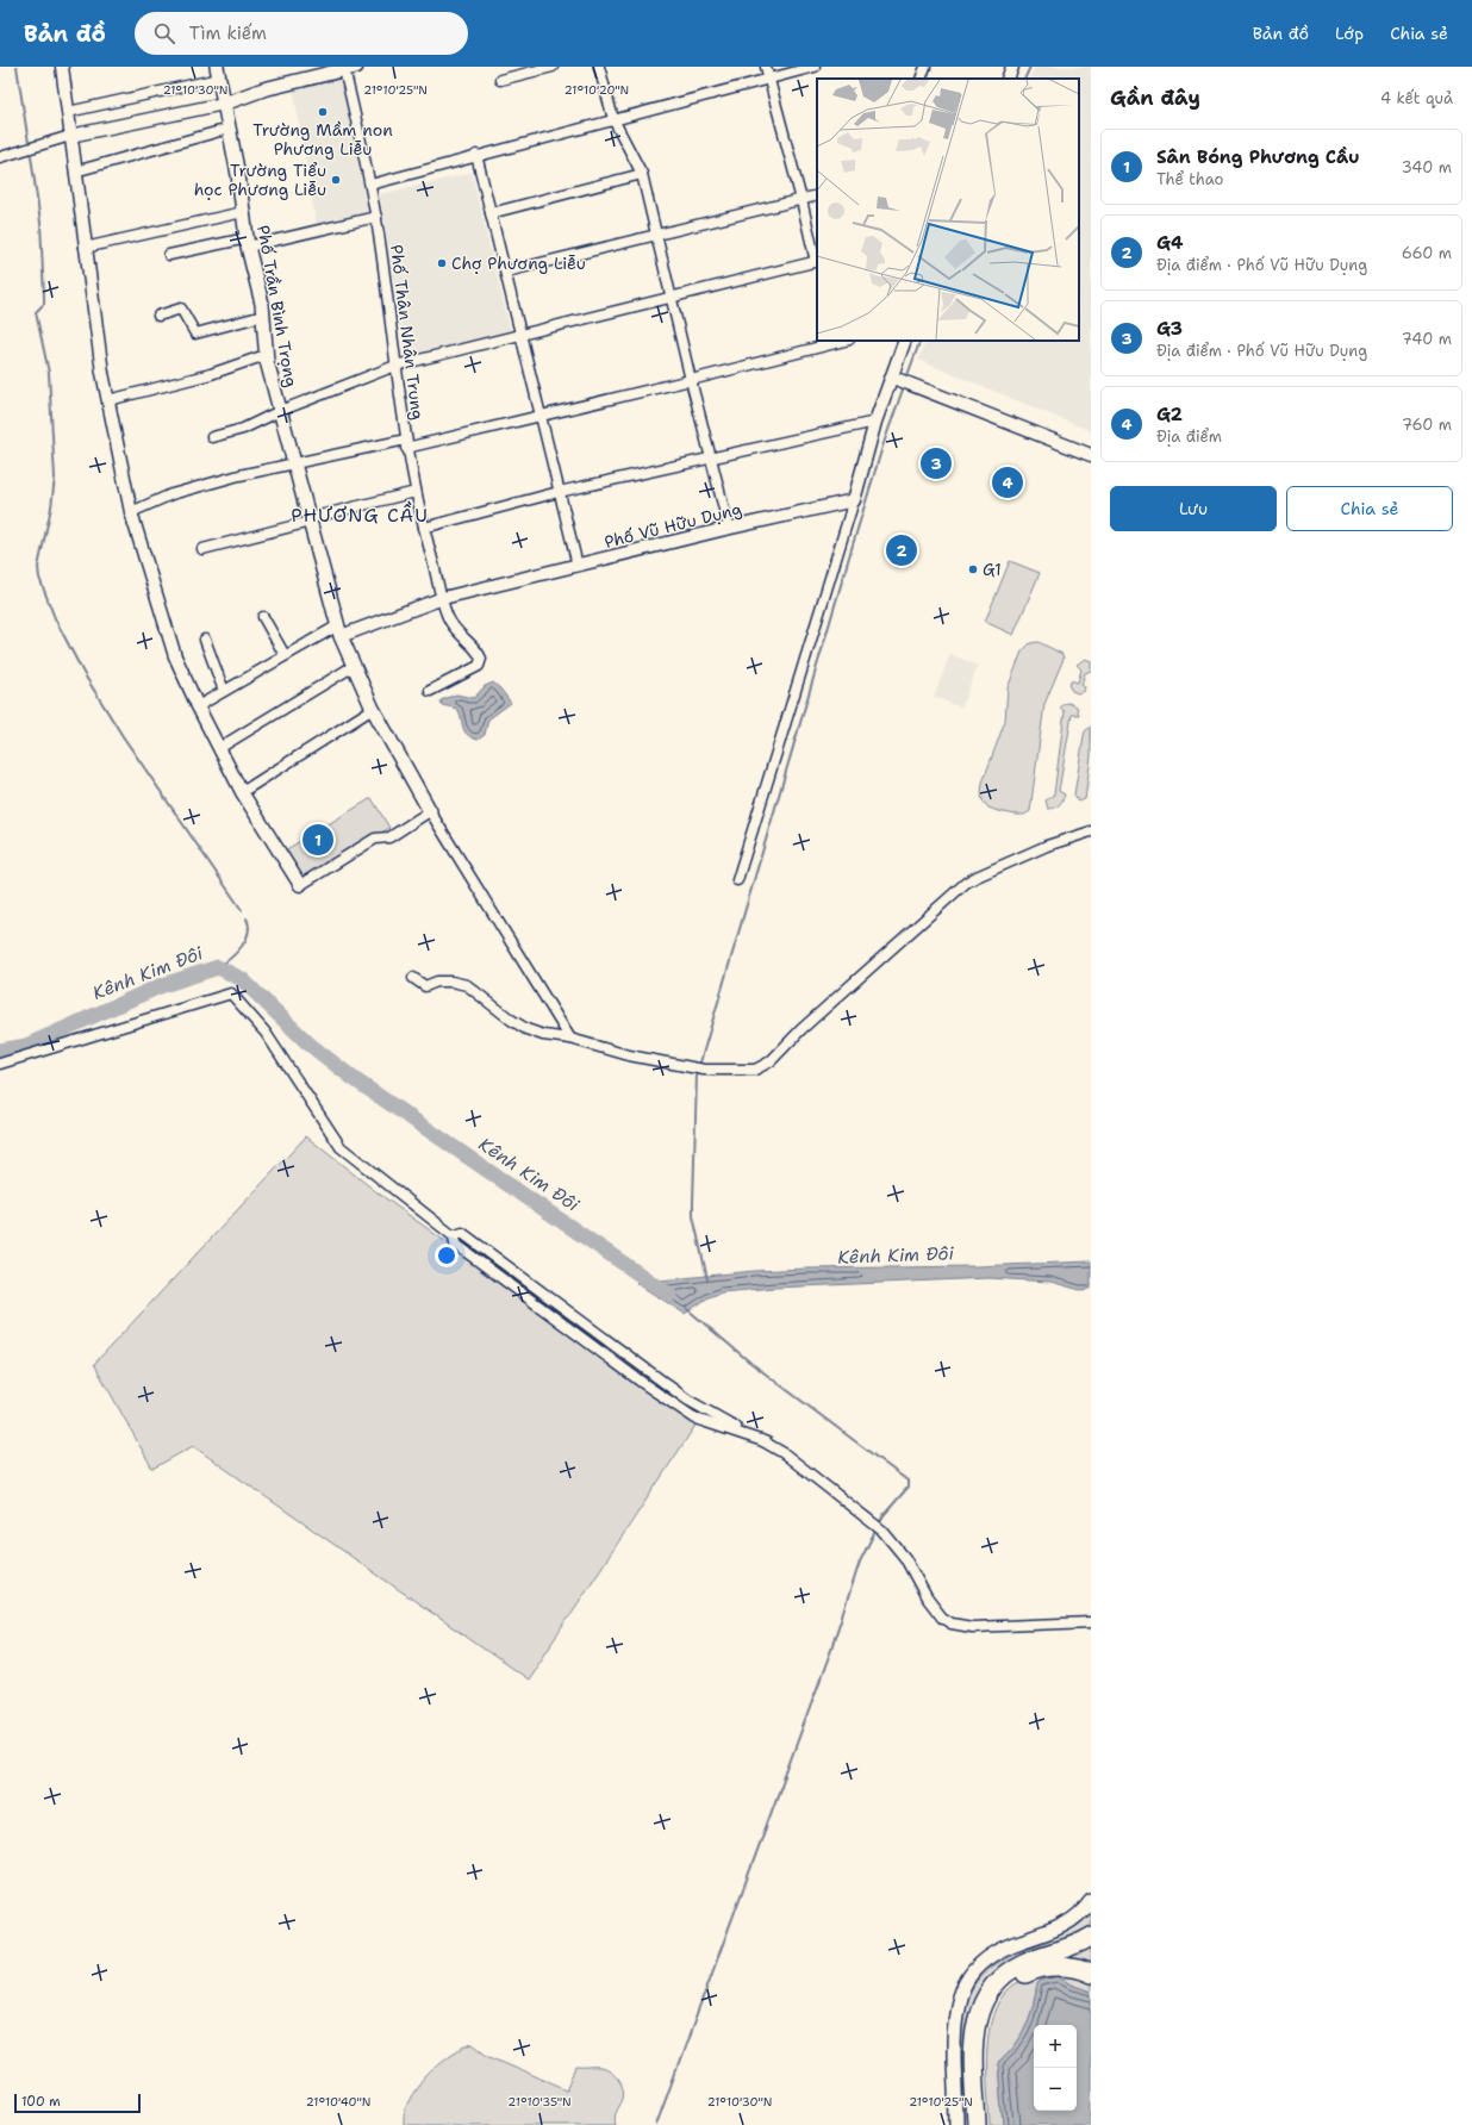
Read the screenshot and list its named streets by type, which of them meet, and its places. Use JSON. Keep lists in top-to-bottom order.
{
  "streets": {
    "main road": ["Phố Trần Bình Trọng"],
    "street": ["Phố Thân Nhân Trung", "Phố Vũ Hữu Dụng"]
  },
  "crossings": [
    ["Phố Trần Bình Trọng", "Phố Vũ Hữu Dụng"],
    ["Phố Thân Nhân Trung", "Phố Vũ Hữu Dụng"]
  ],
  "districts": ["PHƯƠNG CẦU"],
  "water": ["Kênh Kim Đôi"],
  "places": [
    "Trường Mầm non Phương Liễu",
    "Trường Tiểu học Phương Liễu",
    "Chợ Phương Liễu",
    "G1"
  ],
  "scale_bar": "100 m",
  "page": {
    "header": "Bản đồ",
    "search": "Tìm kiếm",
    "nav": ["Bản đồ", "Lớp", "Chia sẻ"],
    "heading": ["Gần đây", "4 kết quả"],
    "list": [
      {
        "mark": "1",
        "name": "Sân Bóng Phương Cầu",
        "note": "Thể thao",
        "value": "340 m"
      },
      {
        "mark": "2",
        "name": "G4",
        "note": "Địa điểm · Phố Vũ Hữu Dụng",
        "value": "660 m"
      },
      {
        "mark": "3",
        "name": "G3",
        "note": "Địa điểm · Phố Vũ Hữu Dụng",
        "value": "740 m"
      },
      {
        "mark": "4",
        "name": "G2",
        "note": "Địa điểm",
        "value": "760 m"
      }
    ],
    "pins": [
      "3",
      "4",
      "2",
      "1"
    ],
    "buttons": ["Lưu", "Chia sẻ"],
    "map_buttons": ["+", "−"],
    "scale": "100 m"
  },
  "coordinates": [
    "21°10'30\"N",
    "21°10'25\"N",
    "21°10'20\"N",
    "21°10'40\"N",
    "21°10'35\"N"
  ]
}
